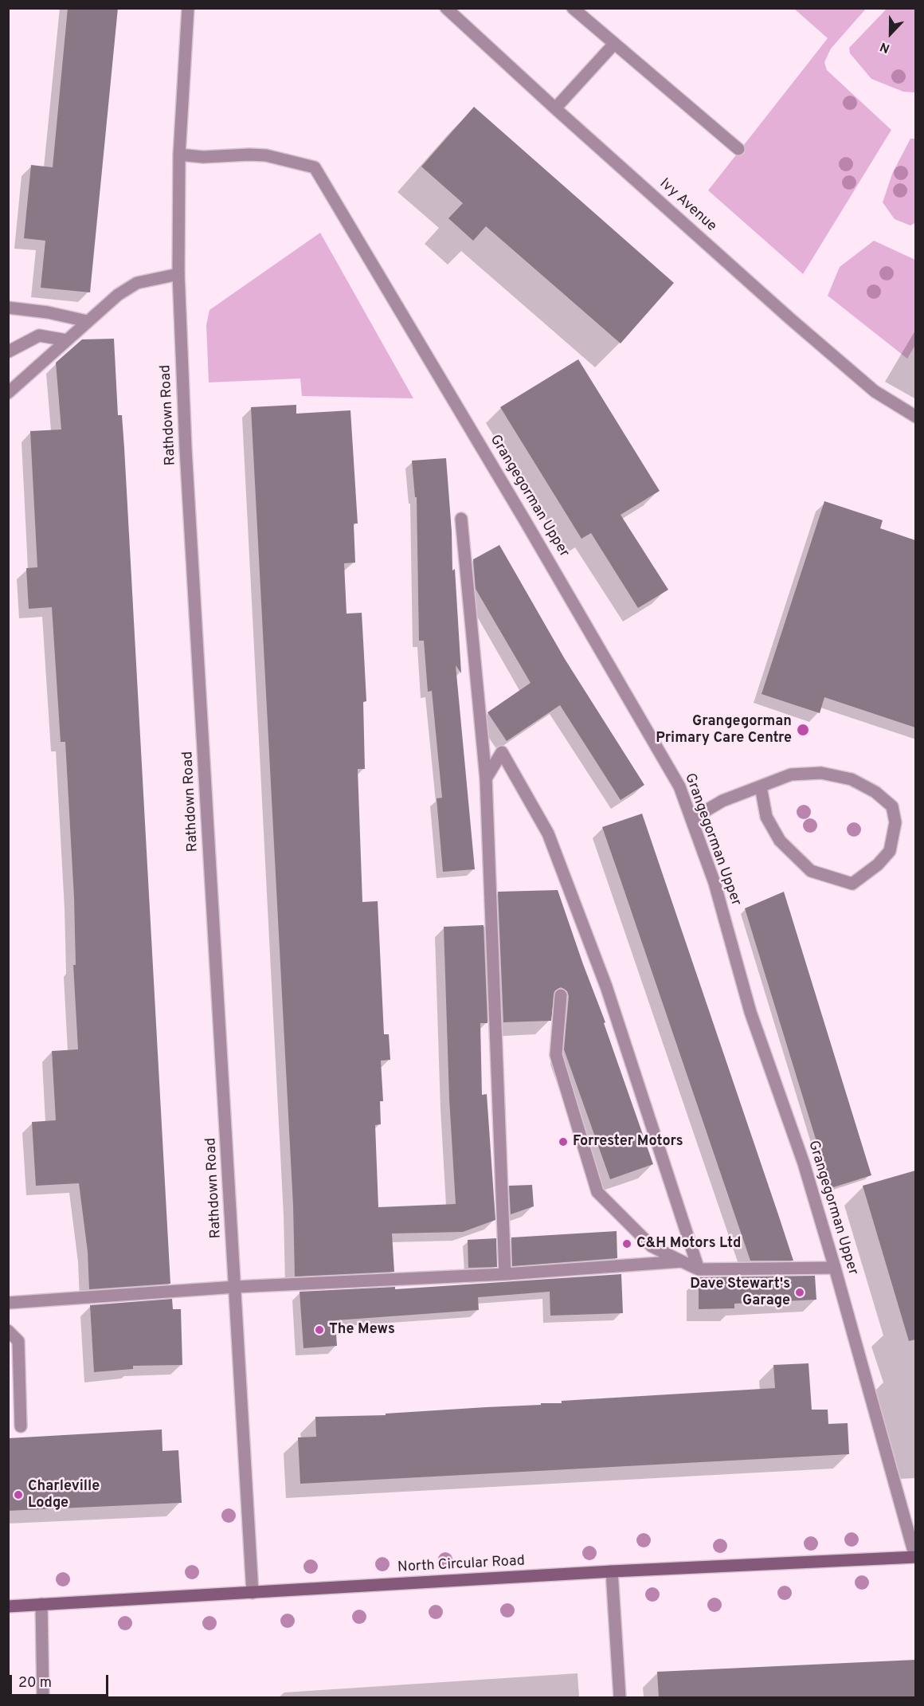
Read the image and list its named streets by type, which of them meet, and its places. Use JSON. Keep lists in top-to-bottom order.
{
  "streets": {
    "main road": ["North Circular Road"],
    "street": ["Ivy Avenue", "Rathdown Road", "Grangegorman Upper"]
  },
  "crossings": [
    ["Rathdown Road", "Grangegorman Upper"],
    ["Rathdown Road", "North Circular Road"],
    ["Grangegorman Upper", "North Circular Road"]
  ],
  "places": [
    "Grangegorman Primary Care Centre",
    "Forrester Motors",
    "C&H Motors Ltd",
    "Dave Stewart's Garage",
    "The Mews",
    "Charleville Lodge"
  ],
  "scale_bar": "20 m",
  "north": "bottom"
}
